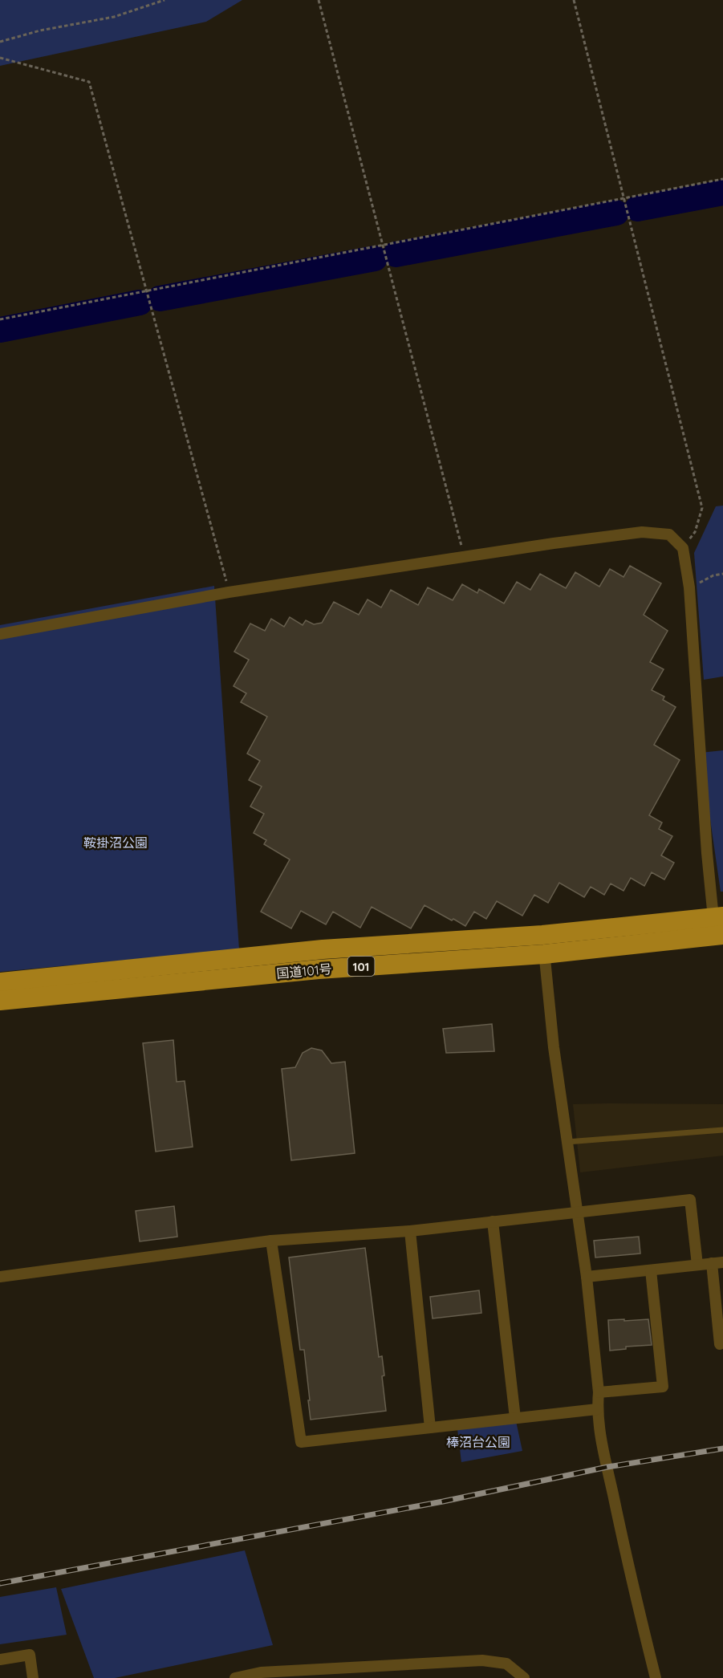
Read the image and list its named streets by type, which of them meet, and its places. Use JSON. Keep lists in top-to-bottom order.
{
  "streets": {
    "highway": ["101", "国道101号"]
  },
  "parks": ["鞍掛沼公園", "棒沼台公園"]
}
